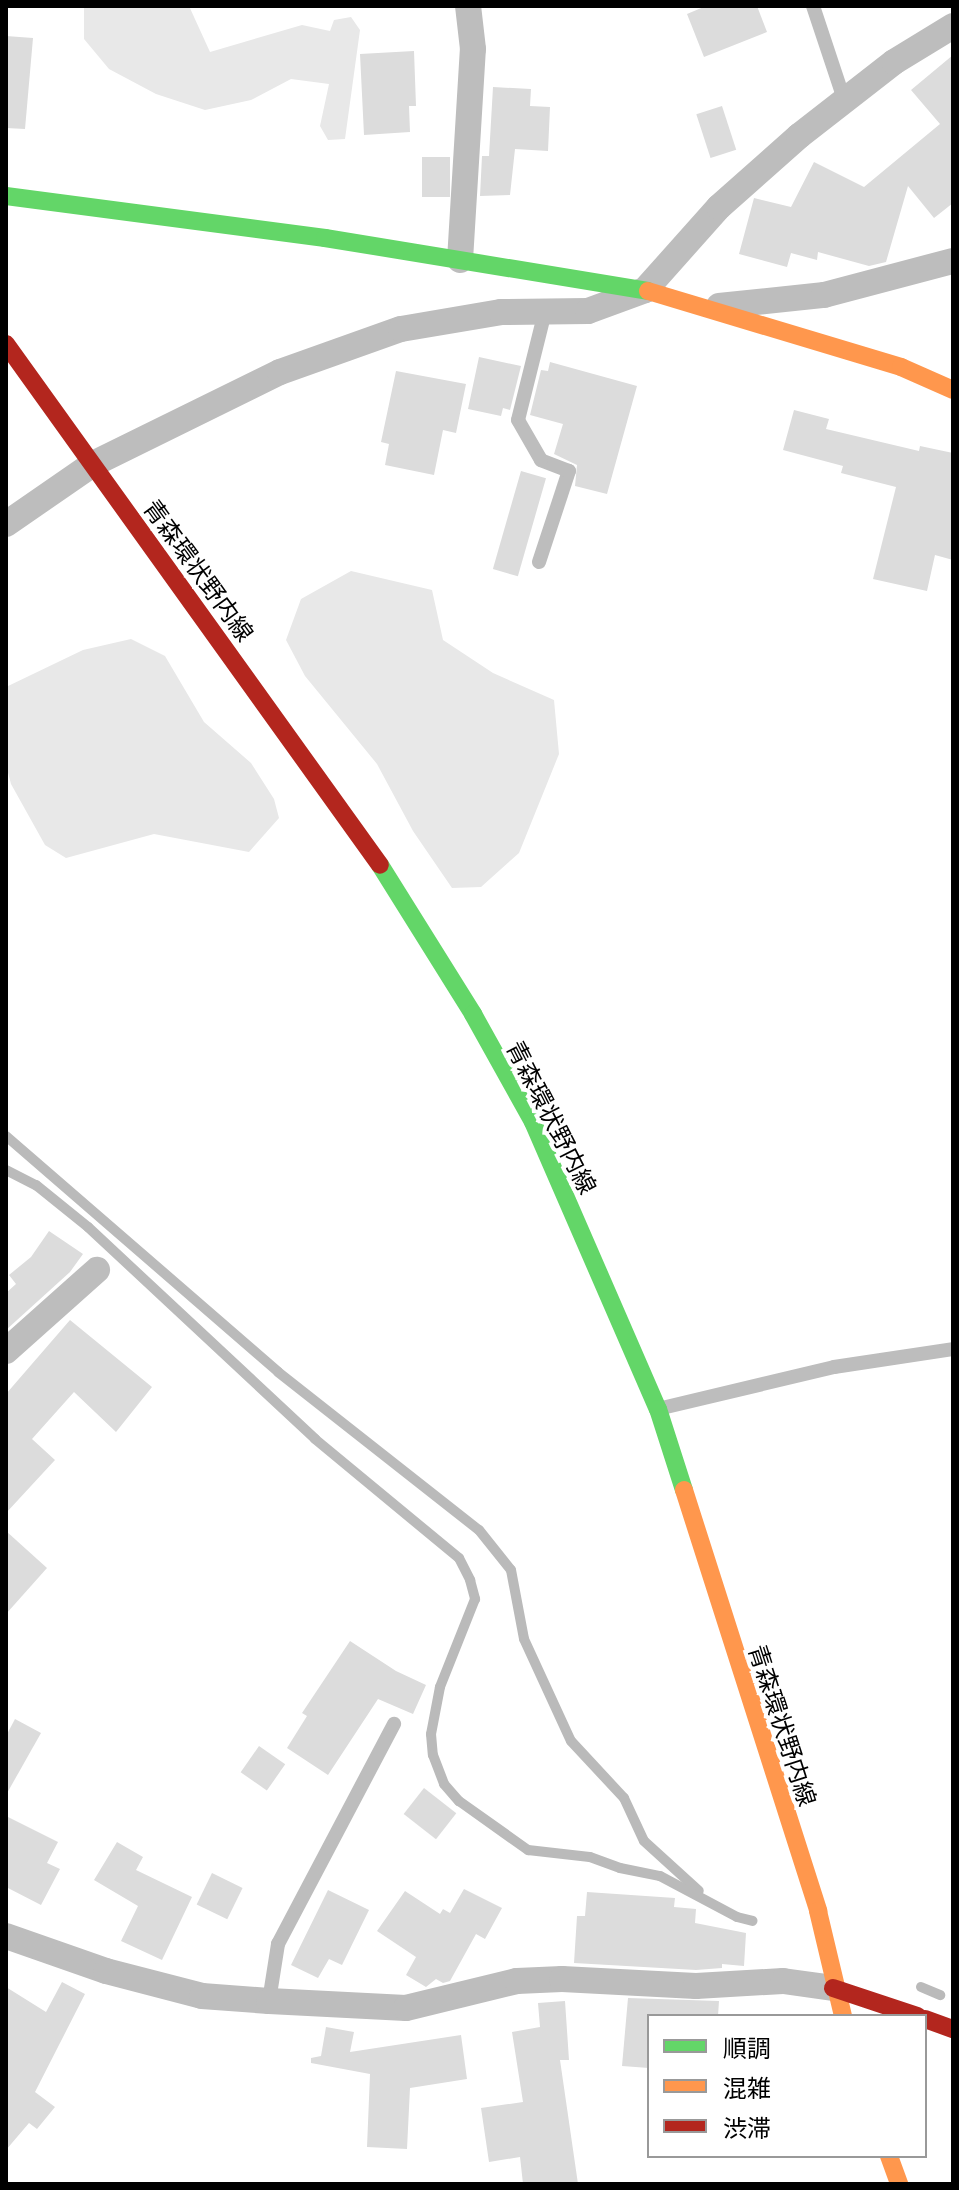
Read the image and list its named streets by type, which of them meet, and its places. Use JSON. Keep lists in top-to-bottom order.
{
  "streets": {
    "main road": ["青森環状野内線"]
  },
  "legend": ["順調", "混雑", "渋滞"]
}
